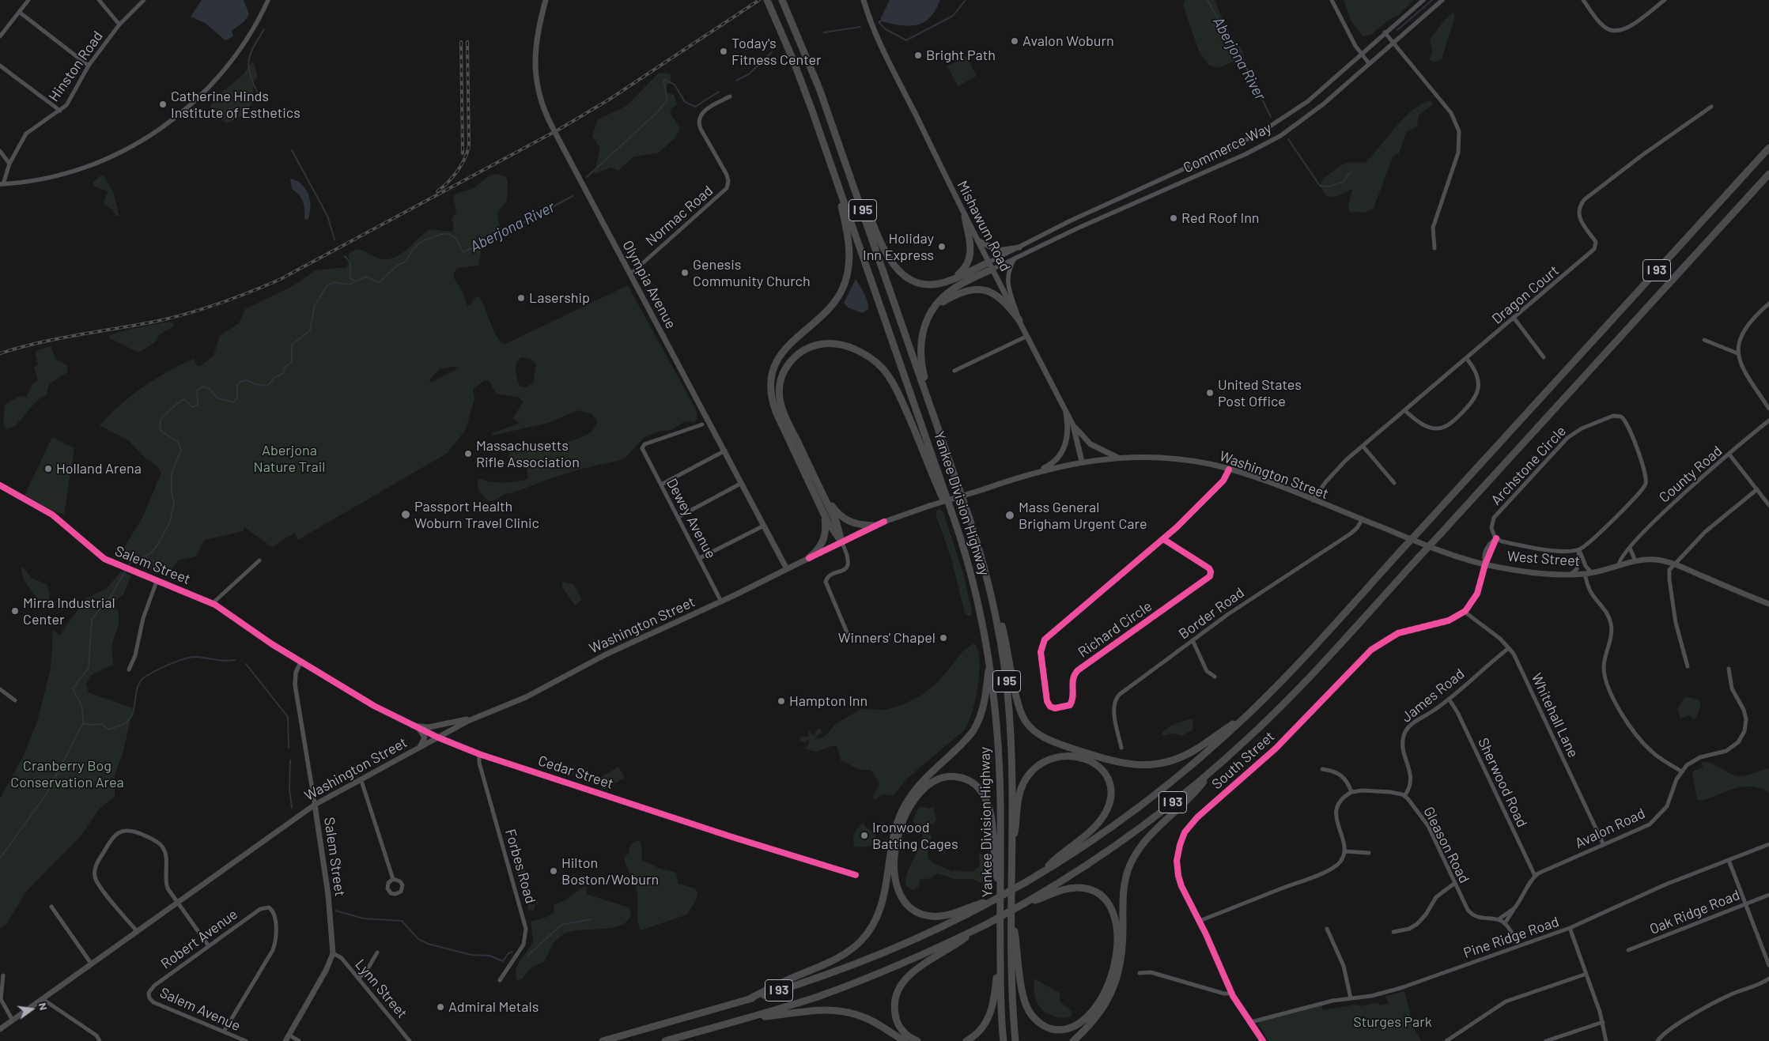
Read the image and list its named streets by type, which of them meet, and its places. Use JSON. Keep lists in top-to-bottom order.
{
  "streets": {
    "highway": ["I 95", "I 93", "Yankee Division Highway"],
    "main road": [
      "Mishawum Road",
      "Olympia Avenue",
      "Washington Street",
      "West Street",
      "Salem Street"
    ],
    "street": [
      "Hinston Road",
      "Commerce Way",
      "Normac Road",
      "Dragon Court",
      "Archstone Circle",
      "County Road",
      "Dewey Avenue",
      "Border Road",
      "Richard Circle",
      "James Road",
      "Whitehall Lane",
      "South Street",
      "Cedar Street",
      "Sherwood Road",
      "Avalon Road",
      "Gleason Road",
      "Forbes Road",
      "Oak Ridge Road",
      "Pine Ridge Road",
      "Robert Avenue",
      "Lynn Street",
      "Salem Avenue"
    ]
  },
  "crossings": [
    ["Commerce Way", "Mishawum Road"],
    ["Normac Road", "Olympia Avenue"],
    ["Mishawum Road", "Washington Street"],
    ["Olympia Avenue", "Washington Street"],
    ["Dragon Court", "Washington Street"],
    ["County Road", "West Street"],
    ["Washington Street", "Dewey Avenue"],
    ["Washington Street", "West Street"],
    ["Washington Street", "Salem Street"],
    ["Washington Street", "Border Road"],
    ["Washington Street", "Richard Circle"],
    ["Washington Street", "Cedar Street"],
    ["West Street", "Border Road"],
    ["West Street", "South Street"],
    ["Salem Street", "Cedar Street"],
    ["Salem Street", "Lynn Street"],
    ["James Road", "Whitehall Lane"],
    ["James Road", "Sherwood Road"],
    ["James Road", "Gleason Road"],
    ["Whitehall Lane", "South Street"],
    ["Whitehall Lane", "Avalon Road"],
    ["South Street", "Pine Ridge Road"],
    ["Cedar Street", "Forbes Road"],
    ["Sherwood Road", "Avalon Road"],
    ["Avalon Road", "Gleason Road"],
    ["Robert Avenue", "Salem Avenue"]
  ],
  "water": ["Aberjona River"],
  "parks": ["Aberjona Nature Trail", "Cranberry Bog Conservation Area", "Sturges Park"],
  "places": [
    "Avalon Woburn",
    "Today's Fitness Center",
    "Bright Path",
    "Catherine Hinds Institute of Esthetics",
    "Red Roof Inn",
    "Holiday Inn Express",
    "Genesis Community Church",
    "Lasership",
    "United States Post Office",
    "Massachusetts Rifle Association",
    "Holland Arena",
    "Passport Health Woburn Travel Clinic",
    "Mass General Brigham Urgent Care",
    "Mirra Industrial Center",
    "Winners' Chapel",
    "Hampton Inn",
    "Ironwood Batting Cages",
    "Hilton Boston/Woburn",
    "Admiral Metals"
  ],
  "north": "right"
}
